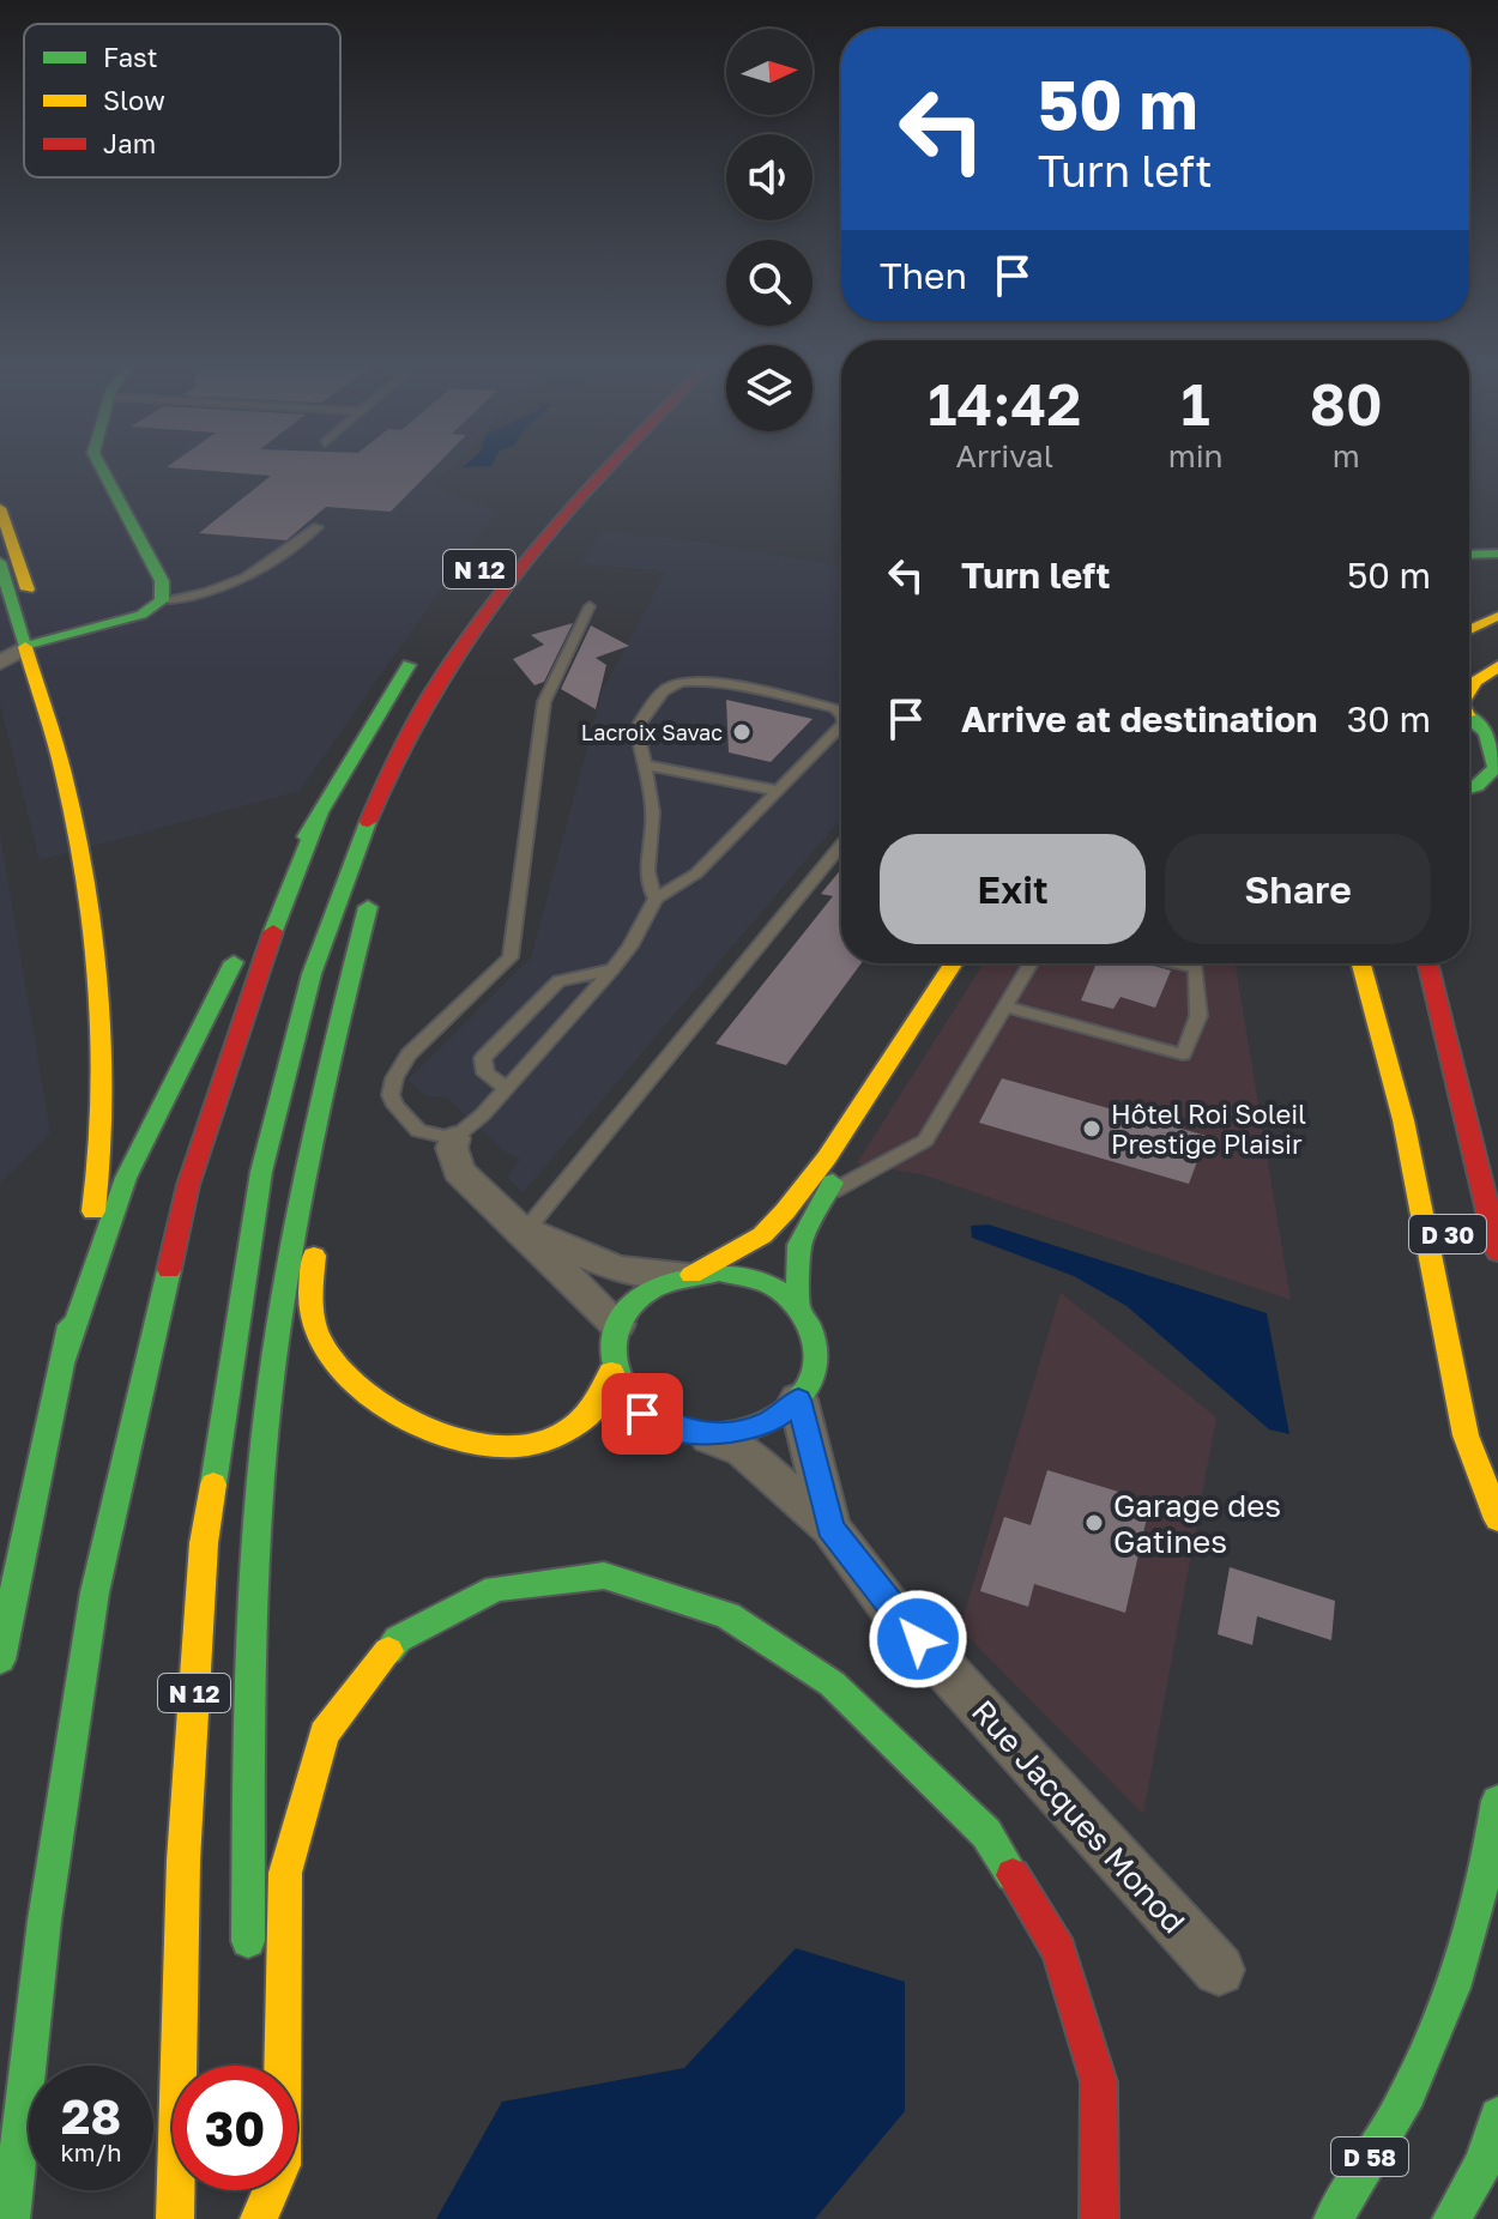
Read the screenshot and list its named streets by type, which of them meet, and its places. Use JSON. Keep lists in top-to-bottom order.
{
  "streets": {
    "main road": ["N 12", "D 30", "D 58"],
    "street": ["Rue Jacques Monod"]
  },
  "places": ["Lacroix Savac", "Hôtel Roi Soleil Prestige Plaisir", "Garage des Gatines"],
  "legend": ["Fast", "Slow", "Jam"],
  "north": "right",
  "page": {
    "turn": ["50 m", "Turn left"],
    "then": "Then",
    "eta": [
      "14:42",
      "Arrival",
      "1",
      "min",
      "80",
      "m"
    ],
    "list": [
      {
        "name": "Turn left",
        "value": "50 m"
      },
      {
        "name": "Arrive at destination",
        "value": "30 m"
      }
    ],
    "buttons": ["Exit", "Share"],
    "speed": "28 km/h",
    "limit": "30"
  }
}
